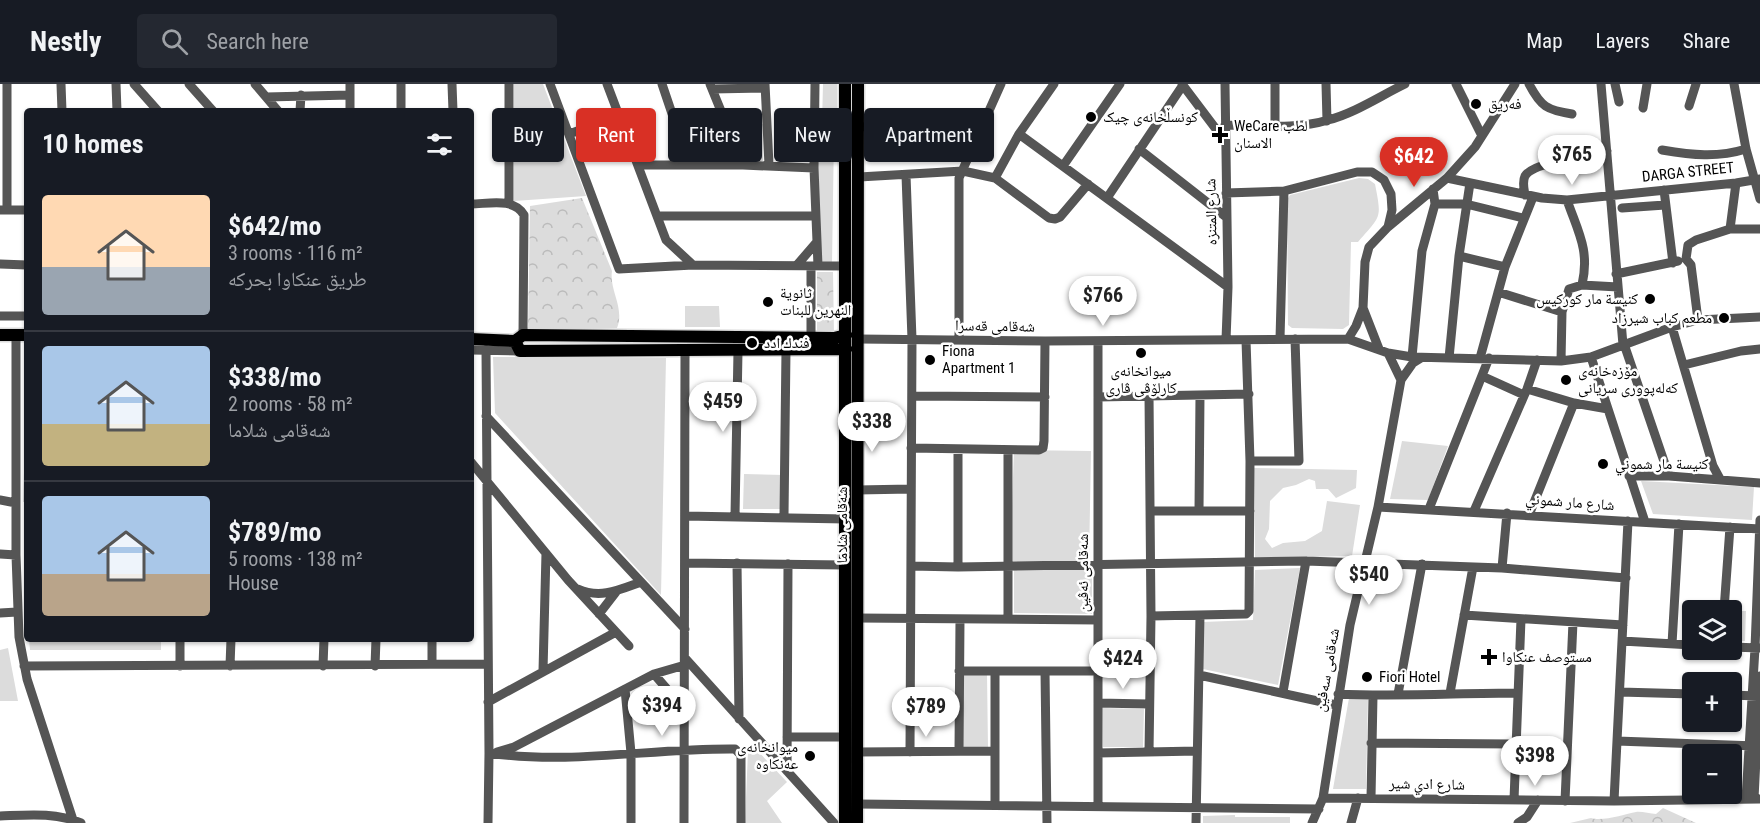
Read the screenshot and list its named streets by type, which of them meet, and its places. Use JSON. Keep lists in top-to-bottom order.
{
  "streets": {
    "main road": ["شەقامی شلاما"],
    "street": [
      "DARGA STREET",
      "شارع المتنزه",
      "شەقامی قەسرا",
      "شارع مار شموني",
      "شەقامی ئەڤین",
      "شەقامی سەفین",
      "شارع ادي شير"
    ]
  },
  "crossings": [
    ["شارع المتنزه", "شەقامی قەسرا"],
    ["شەقامی قەسرا", "شەقامی شلاما"],
    ["شەقامی قەسرا", "شەقامی ئەڤین"],
    ["شارع مار شموني", "شەقامی سەفین"],
    ["شەقامی سەفین", "شارع ادي شير"]
  ],
  "places": {
    "other": [
      "فەریق",
      "کونسڵخانەی چیک",
      "كنيسة مار كوركيس",
      "ثانوية النهرين للبنات",
      "مطعم كباب شيرزاد",
      "فندك ادد",
      "میوانخانەی کارلۆڤی ڤاری",
      "Fiona Apartment 1",
      "مۆزەخانەی کەلەپووری سریانی",
      "كنيسة مار شموني",
      "Fiori Hotel",
      "میوانخانەی عەنکاوە"
    ],
    "health": ["WeCare لطب الاسنان", "مستوصف عنكاوا"]
  },
  "page": {
    "header": "Nestly",
    "search": "Search here",
    "nav": ["Map", "Layers", "Share"],
    "chip": [
      "Buy",
      "Rent",
      "Filters",
      "New",
      "Apartment"
    ],
    "heading": "10 homes",
    "price": [
      "$765",
      "$642",
      "$766",
      "$459",
      "$338",
      "$540",
      "$424",
      "$394",
      "$789",
      "$398"
    ],
    "list": [
      {
        "name": "$642/mo",
        "note": "3 rooms · 116 m² · طريق عنكاوا بحركه"
      },
      {
        "name": "$338/mo",
        "note": "2 rooms · 58 m² · شەقامی شلاما"
      },
      {
        "name": "$789/mo",
        "note": "5 rooms · 138 m² · House"
      }
    ],
    "map_buttons": ["+", "−"]
  }
}
